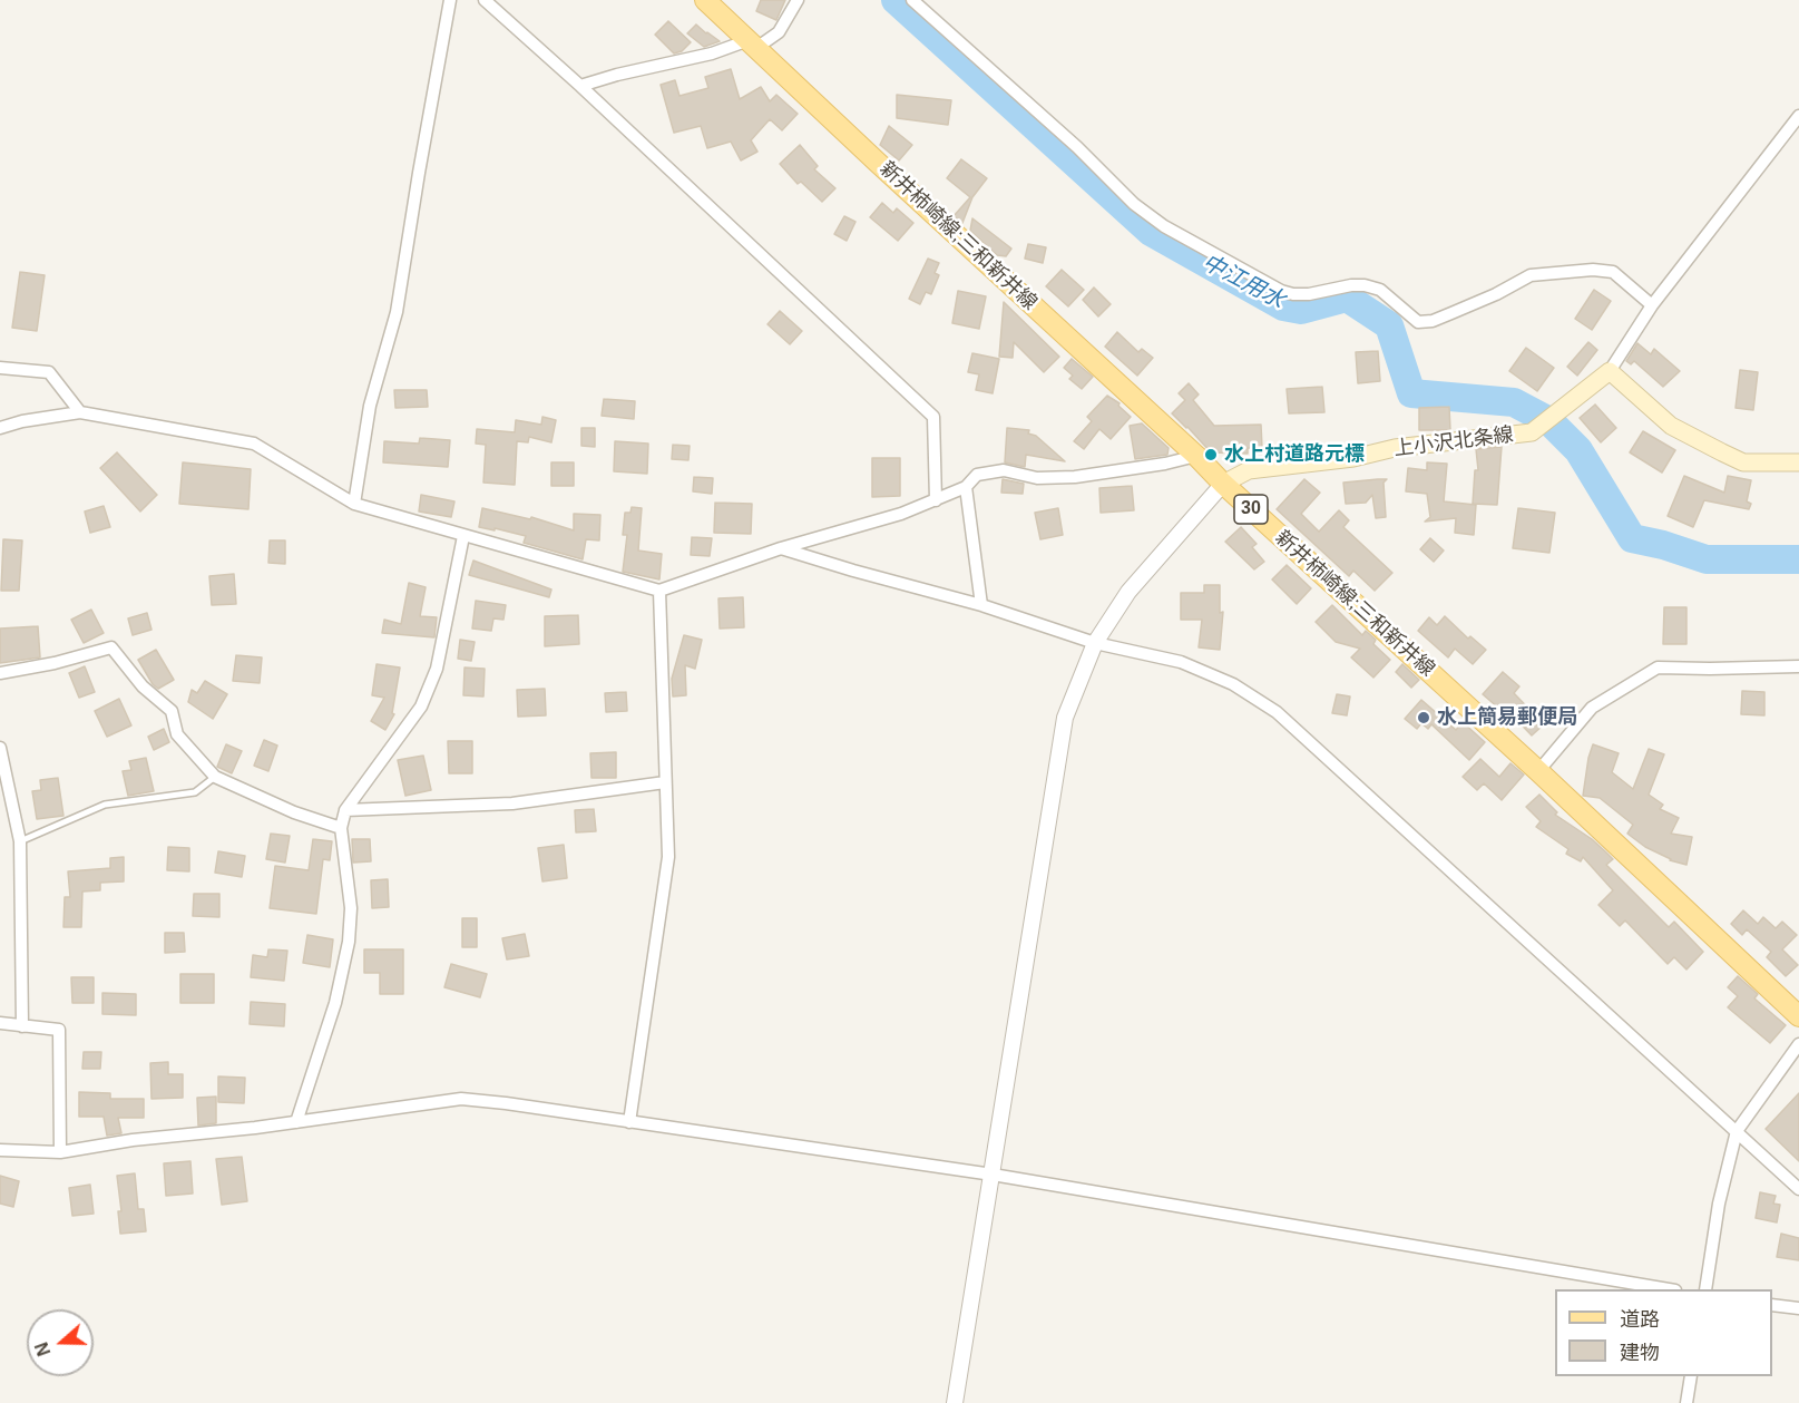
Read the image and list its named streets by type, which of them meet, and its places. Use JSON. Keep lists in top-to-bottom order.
{
  "streets": {
    "main road": ["新井柿崎線;三和新井線", "上小沢北条線", "30"]
  },
  "crossings": [
    ["新井柿崎線;三和新井線", "上小沢北条線"]
  ],
  "water": ["中江用水"],
  "places": ["水上村道路元標", "水上簡易郵便局"],
  "legend": ["道路", "建物"],
  "north": "left"
}
